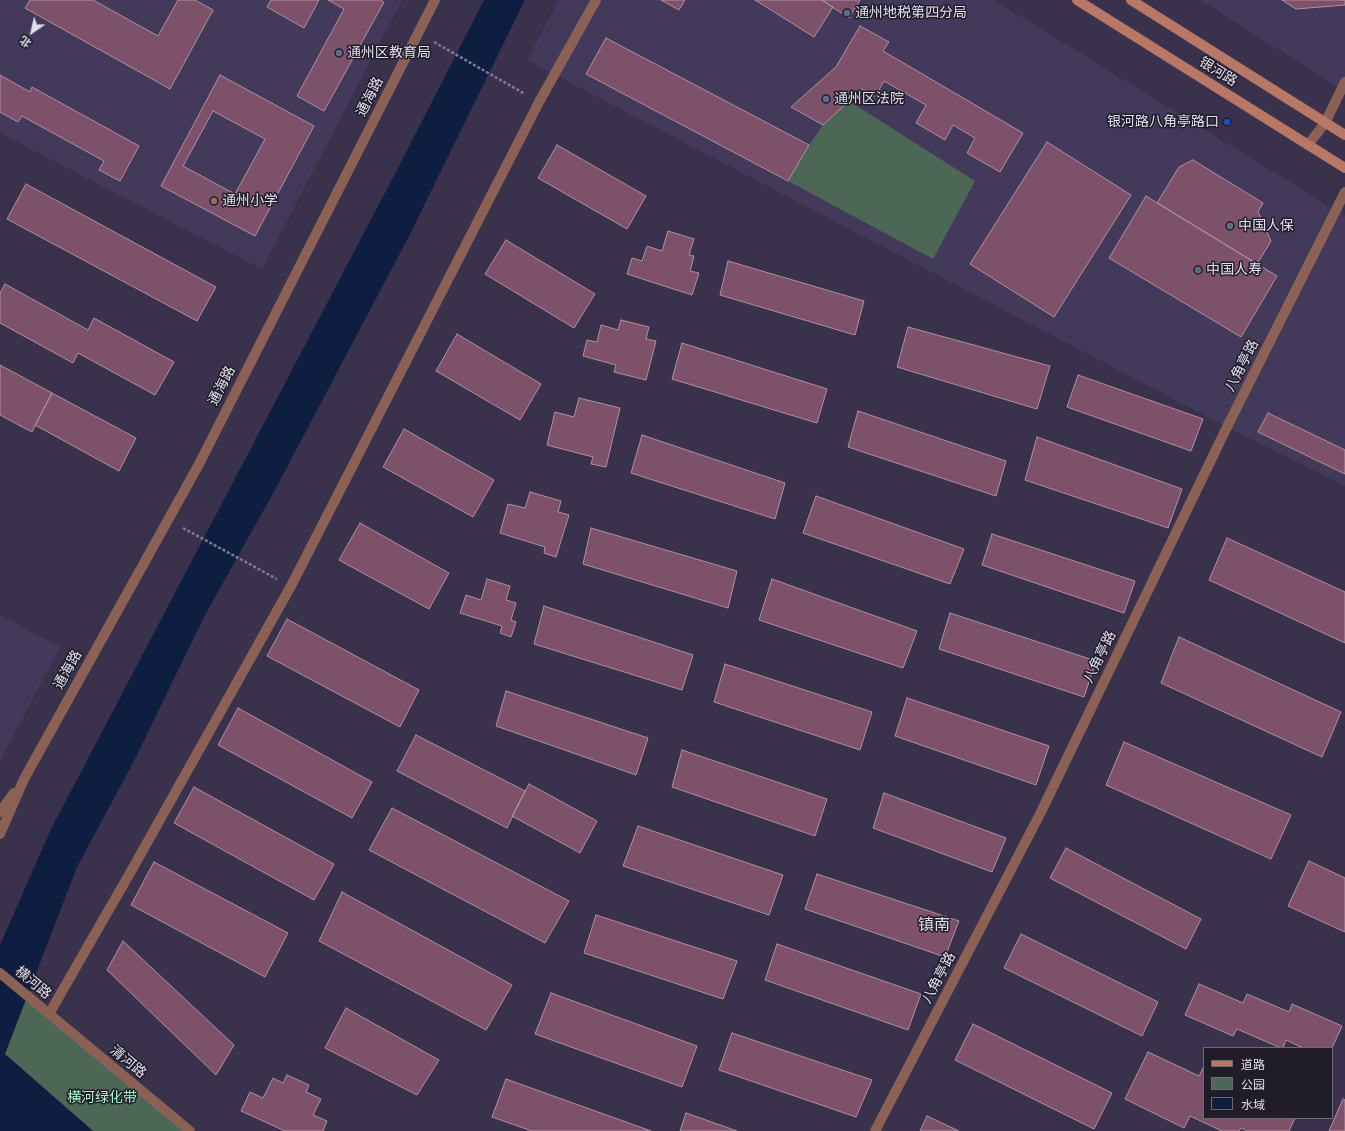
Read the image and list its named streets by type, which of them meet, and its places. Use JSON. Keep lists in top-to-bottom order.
{
  "streets": {
    "main road": ["银河路"],
    "street": [
      "通海路",
      "八角亭路",
      "横河路",
      "清河路"
    ]
  },
  "crossings": [
    ["横河路", "清河路"]
  ],
  "districts": ["镇南"],
  "parks": ["横河绿化带"],
  "places": [
    "通州地税第四分局",
    "通州区教育局",
    "通州区法院",
    "银河路八角亭路口",
    "通州小学",
    "中国人保",
    "中国人寿"
  ],
  "legend": ["道路", "公园", "水域"],
  "north": "bottom left"
}
